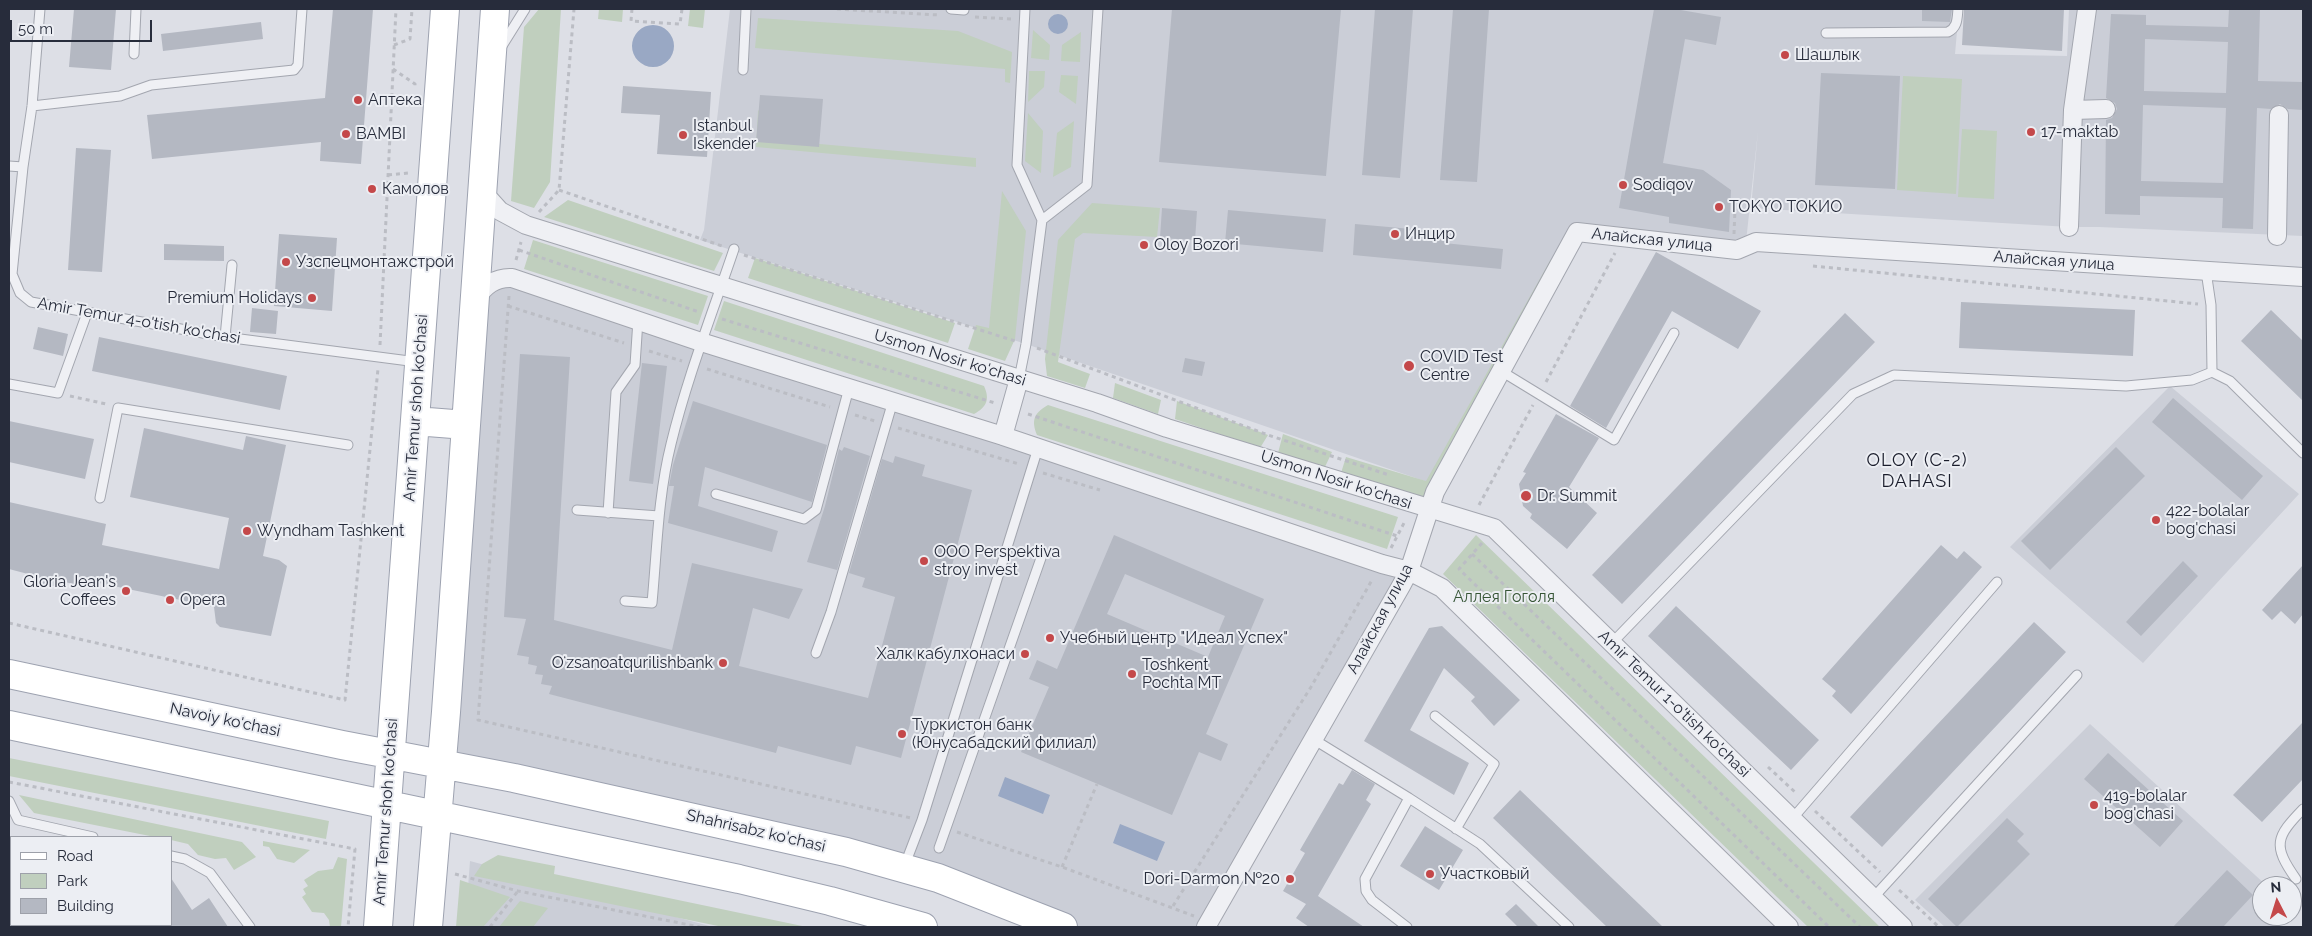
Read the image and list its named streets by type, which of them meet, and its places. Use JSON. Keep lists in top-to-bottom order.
{
  "streets": {
    "main road": ["Amir Temur shoh ko'chasi", "Navoiy ko'chasi", "Shahrisabz ko'chasi"],
    "street": ["Алайская улица", "Usmon Nosir ko'chasi", "Amir Temur 1-o'tish ko'chasi"],
    "lane": ["Amir Temur 4-o'tish ko'chasi"]
  },
  "crossings": [
    ["Алайская улица", "Usmon Nosir ko'chasi"],
    ["Алайская улица", "Amir Temur 1-o'tish ko'chasi"],
    ["Amir Temur 4-o'tish ko'chasi", "Amir Temur shoh ko'chasi"],
    ["Usmon Nosir ko'chasi", "Amir Temur 1-o'tish ko'chasi"],
    ["Amir Temur shoh ko'chasi", "Navoiy ko'chasi"],
    ["Navoiy ko'chasi", "Shahrisabz ko'chasi"]
  ],
  "districts": ["OLOY (C-2) DAHASI"],
  "parks": ["Аллея Гоголя"],
  "places": [
    "Шашлык",
    "Аптека",
    "17-maktab",
    "BAMBI",
    "Istanbul Iskender",
    "Sodiqov",
    "Камолов",
    "TOKYO ТОКИО",
    "Инцир",
    "Oloy Bozori",
    "Узспецмонтажстрой",
    "Premium Holidays",
    "COVID Test Centre",
    "Dr. Summit",
    "422-bolalar bog'chasi",
    "Wyndham Tashkent",
    "ООО Perspektiva stroy invest",
    "Gloria Jean's Coffees",
    "Opera",
    "Учебный центр \"Идеал Успех\"",
    "Халк кабулхонаси",
    "Oʻzsanoatqurilishbank",
    "Toshkent Pochta MT",
    "Туркистон банк (Юнусабадский филиал)",
    "419-bolalar bog'chasi",
    "Участковый",
    "Dori-Darmon №20"
  ],
  "legend": ["Road", "Park", "Building"],
  "scale_bar": "50 m",
  "north": "top"
}
